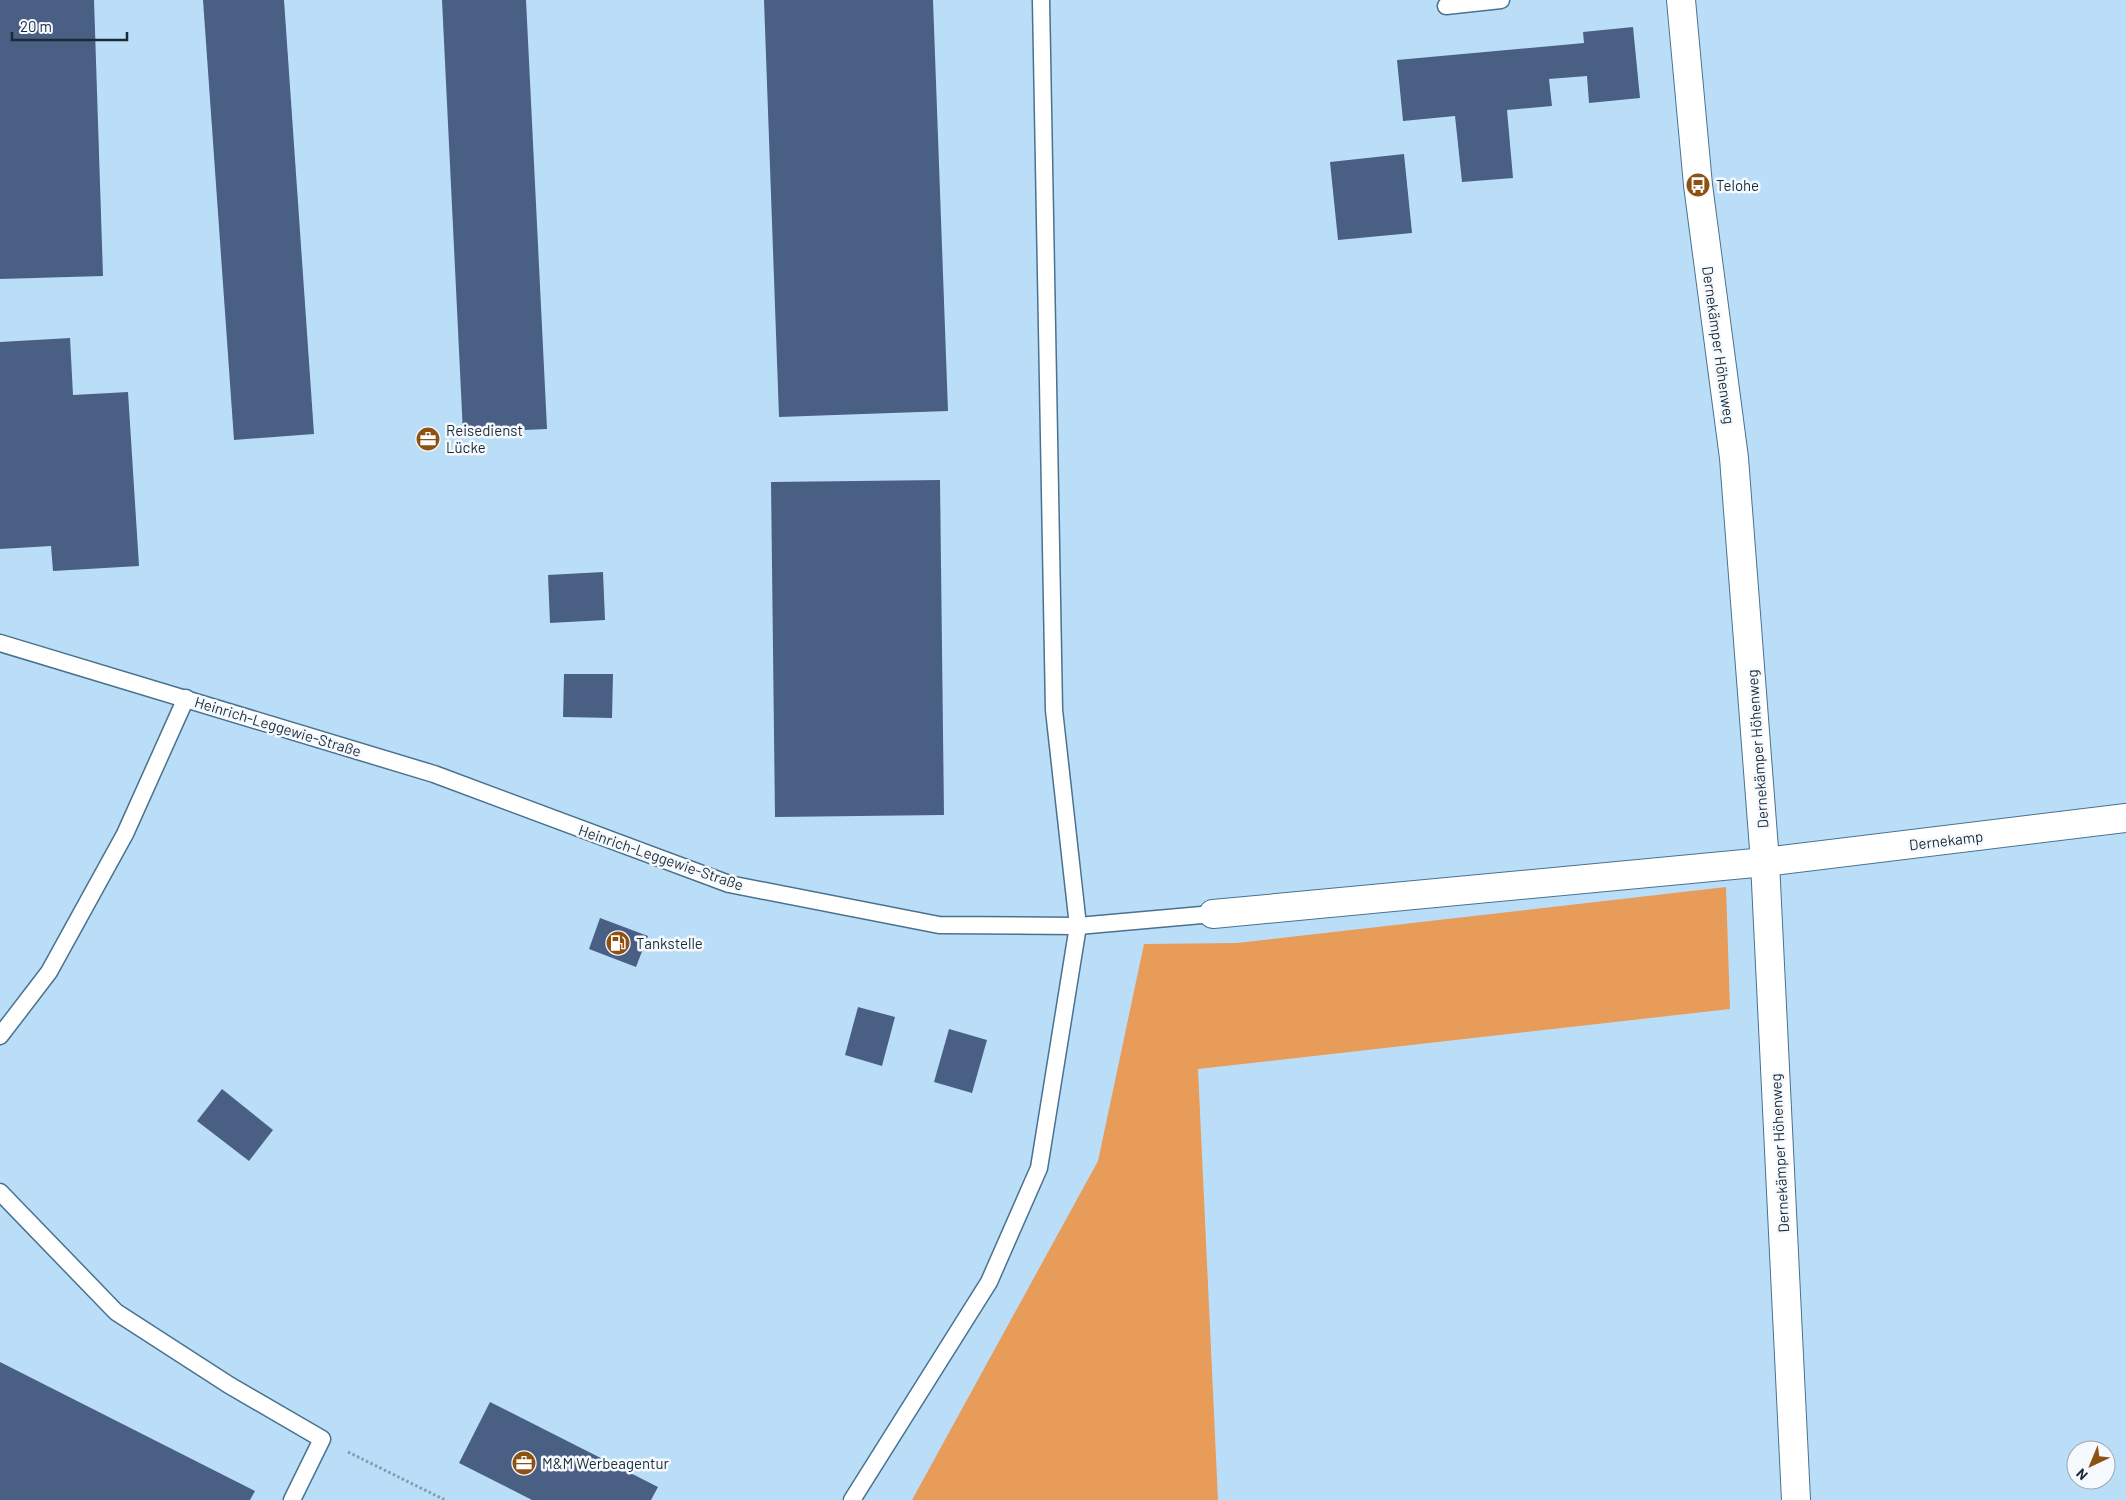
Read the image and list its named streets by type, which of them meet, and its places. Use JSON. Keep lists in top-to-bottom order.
{
  "streets": {
    "street": ["Dernekämper Höhenweg", "Dernekamp"],
    "lane": ["Heinrich-Leggewie-Straße"]
  },
  "crossings": [
    ["Dernekämper Höhenweg", "Dernekamp"],
    ["Heinrich-Leggewie-Straße", "Dernekamp"]
  ],
  "places": {
    "bus stop": ["Telohe"],
    "office": ["Reisedienst Lücke", "M&M Werbeagentur"],
    "fuel station": ["Tankstelle"]
  },
  "scale_bar": "20 m",
  "north": "bottom left"
}
